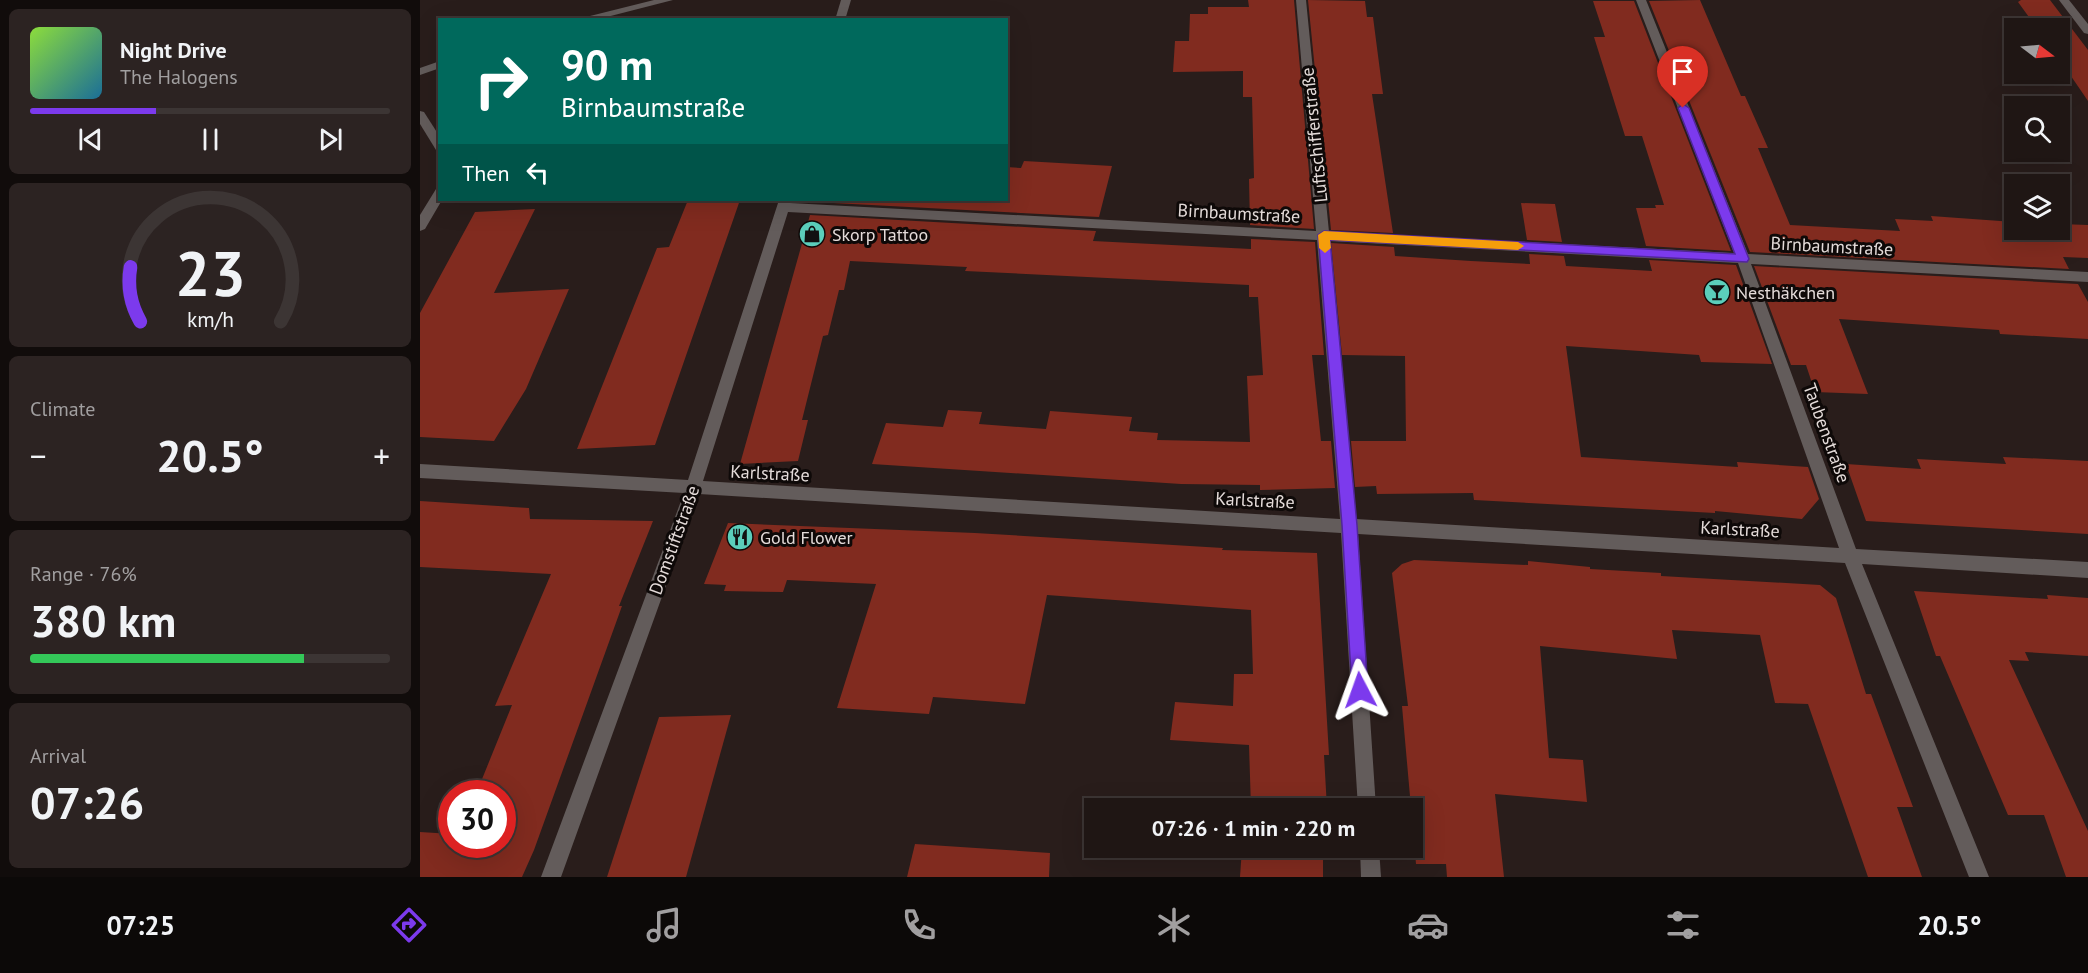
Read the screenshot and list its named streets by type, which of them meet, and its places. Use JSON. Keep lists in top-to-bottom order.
{
  "streets": {
    "street": [
      "Luftschifferstraße",
      "Birnbaumstraße",
      "Taubenstraße",
      "Karlstraße",
      "Domstiftstraße"
    ]
  },
  "crossings": [
    ["Luftschifferstraße", "Birnbaumstraße"],
    ["Luftschifferstraße", "Karlstraße"],
    ["Birnbaumstraße", "Taubenstraße"],
    ["Birnbaumstraße", "Domstiftstraße"],
    ["Taubenstraße", "Karlstraße"],
    ["Karlstraße", "Domstiftstraße"]
  ],
  "places": {
    "shop": ["Skorp Tattoo"],
    "bar": ["Nesthäkchen"],
    "restaurant": ["Gold Flower"]
  },
  "north": "right",
  "page": {
    "turn": ["90 m", "Birnbaumstraße"],
    "song": ["Night Drive", "The Halogens"],
    "then": "Then",
    "tile": [
      "Climate",
      ["Range · 76%", "380 km"],
      ["Arrival", "07:26"]
    ],
    "heat": ["−", "20.5°", "+"],
    "limit": "30",
    "trip": "07:26 · 1 min · 220 m",
    "tabs": ["07:25", "20.5°"],
    "gauge": ["23", "km/h"]
  }
}
